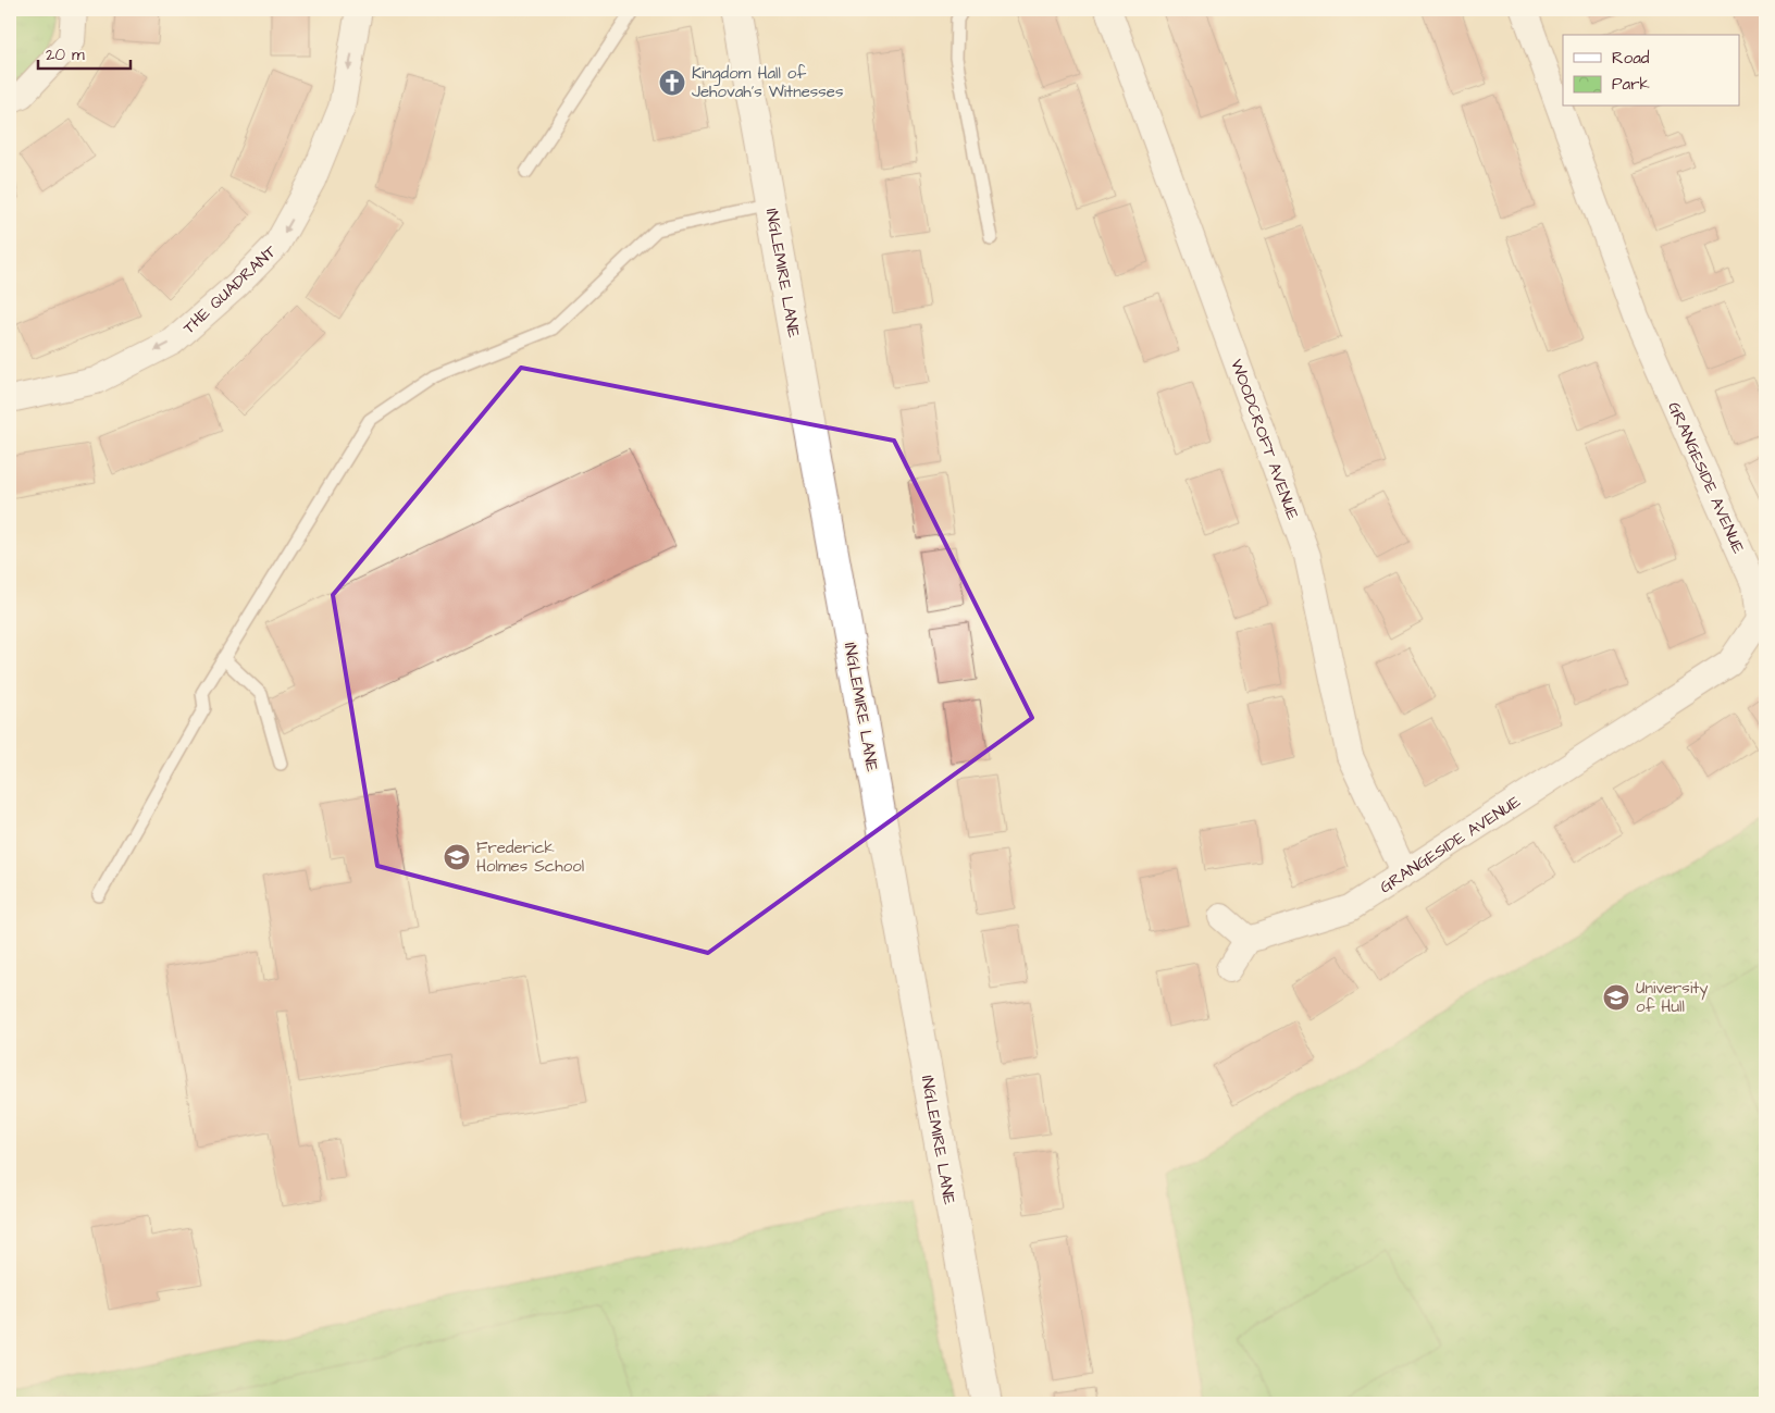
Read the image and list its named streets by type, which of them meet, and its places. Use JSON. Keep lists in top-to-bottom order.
{
  "streets": {
    "street": [
      "INGLEMIRE LANE",
      "THE QUADRANT",
      "WOODCROFT AVENUE",
      "GRANGESIDE AVENUE"
    ]
  },
  "crossings": [
    ["WOODCROFT AVENUE", "GRANGESIDE AVENUE"]
  ],
  "one_way": ["THE QUADRANT"],
  "places": {
    "church": ["Kingdom Hall of Jehovah's Witnesses"],
    "school or university": ["Frederick Holmes School", "University of Hull"]
  },
  "legend": ["Road", "Park"],
  "scale_bar": "20 m"
}
